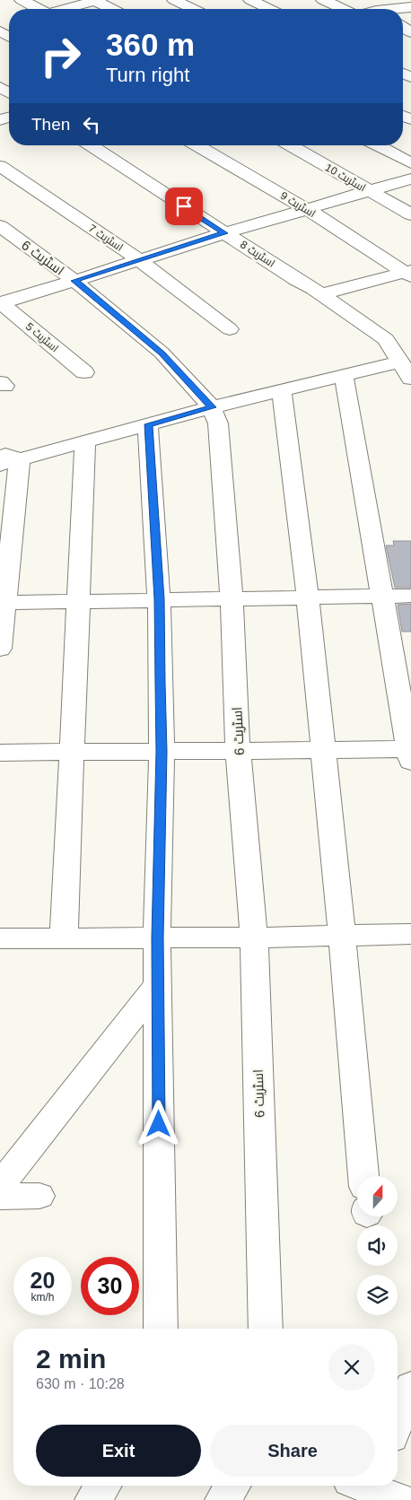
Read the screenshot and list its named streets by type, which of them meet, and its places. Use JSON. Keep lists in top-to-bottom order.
{
  "streets": {
    "street": [
      "اسٹریٹ 10",
      "اسٹریٹ 9",
      "اسٹریٹ 7",
      "اسٹریٹ 8",
      "اسٹریٹ 6",
      "اسٹریٹ 5"
    ]
  },
  "north": "top",
  "page": {
    "turn": ["360 m", "Turn right"],
    "then": "Then",
    "speed": "20 km/h",
    "limit": "30",
    "heading": ["2 min", "630 m · 10:28"],
    "buttons": ["Exit", "Share"]
  }
}
